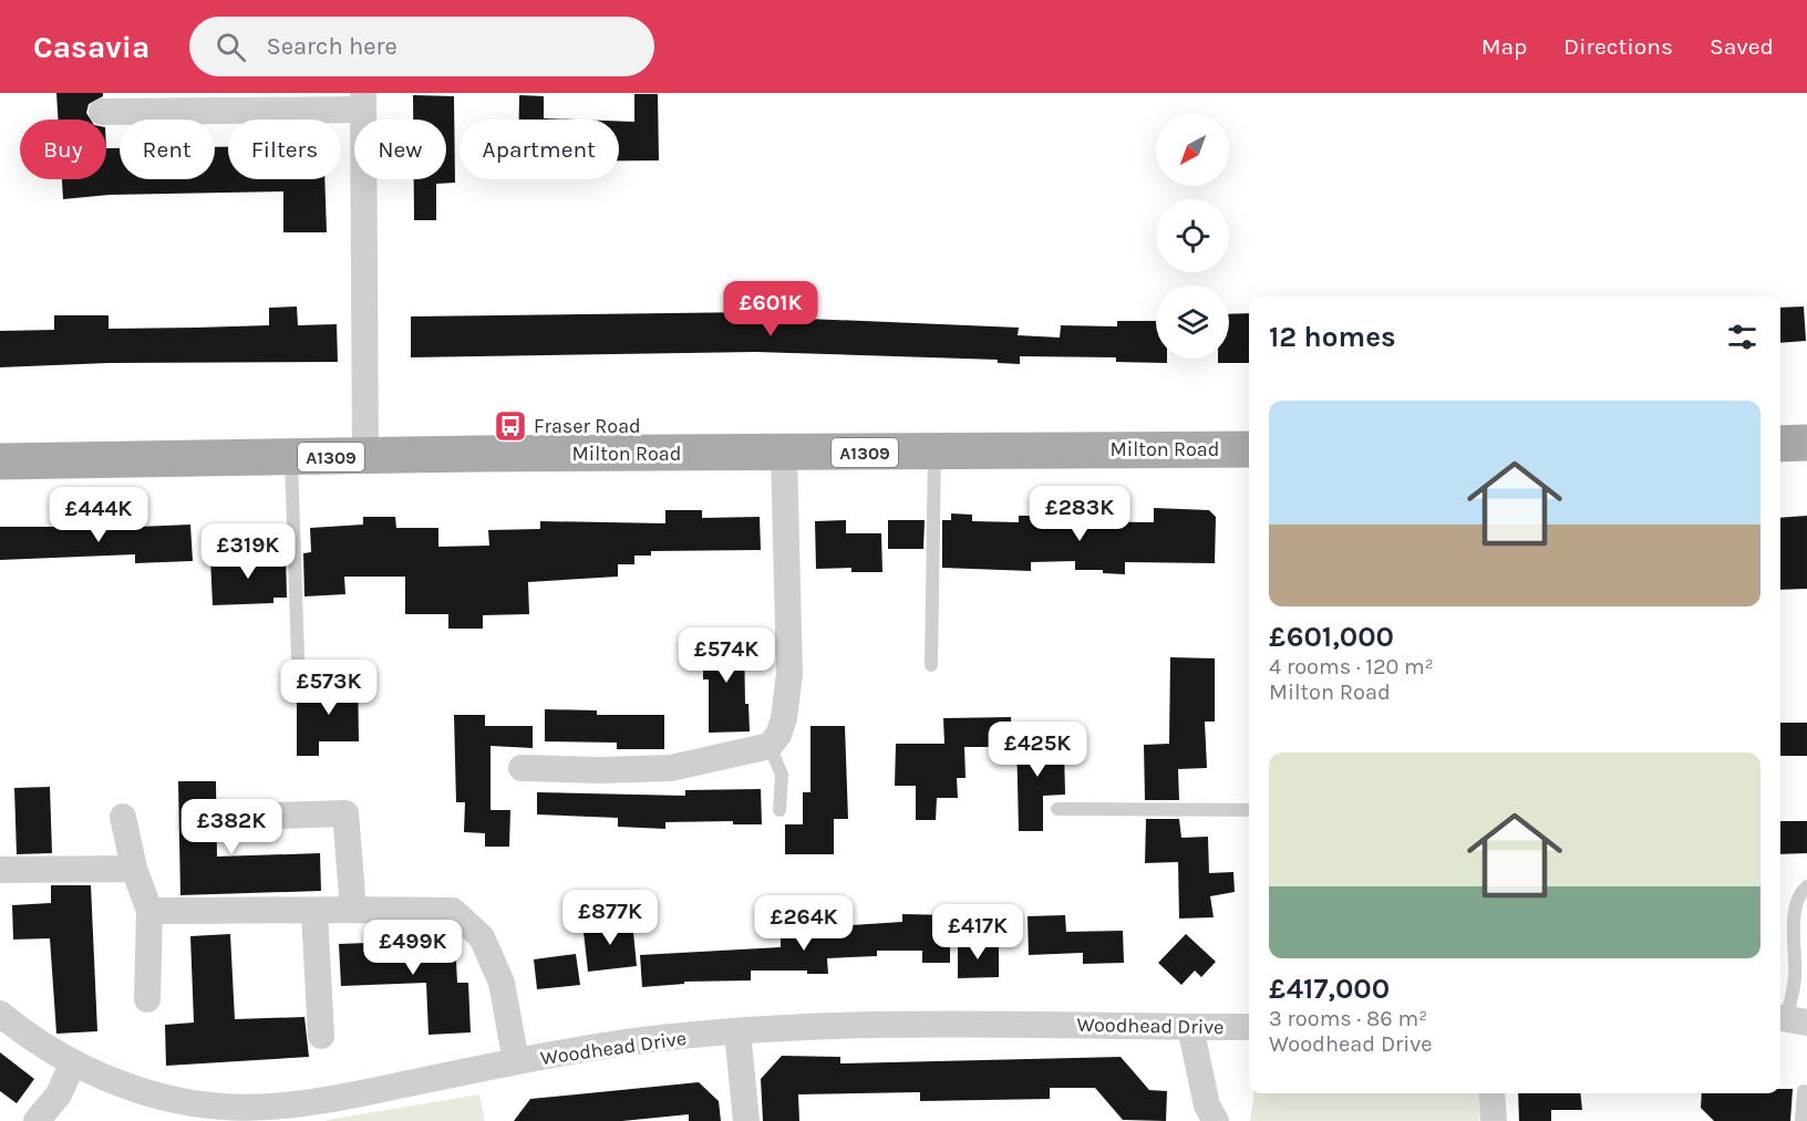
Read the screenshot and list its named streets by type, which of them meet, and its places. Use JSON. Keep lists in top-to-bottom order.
{
  "streets": {
    "main road": ["Milton Road", "A1309"],
    "street": ["Woodhead Drive"]
  },
  "places": {
    "bus stop": ["Fraser Road"]
  },
  "north": "bottom left",
  "page": {
    "header": "Casavia",
    "search": "Search here",
    "nav": ["Map", "Directions", "Saved"],
    "chip": [
      "Buy",
      "Rent",
      "Filters",
      "New",
      "Apartment"
    ],
    "price": [
      "£601K",
      "£283K",
      "£444K",
      "£319K",
      "£574K",
      "£573K",
      "£425K",
      "£382K",
      "£877K",
      "£264K",
      "£417K",
      "£499K"
    ],
    "heading": "12 homes",
    "list": [
      {
        "name": "£601,000",
        "note": "4 rooms · 120 m² · Milton Road"
      },
      {
        "name": "£417,000",
        "note": "3 rooms · 86 m² · Woodhead Drive"
      }
    ]
  }
}
